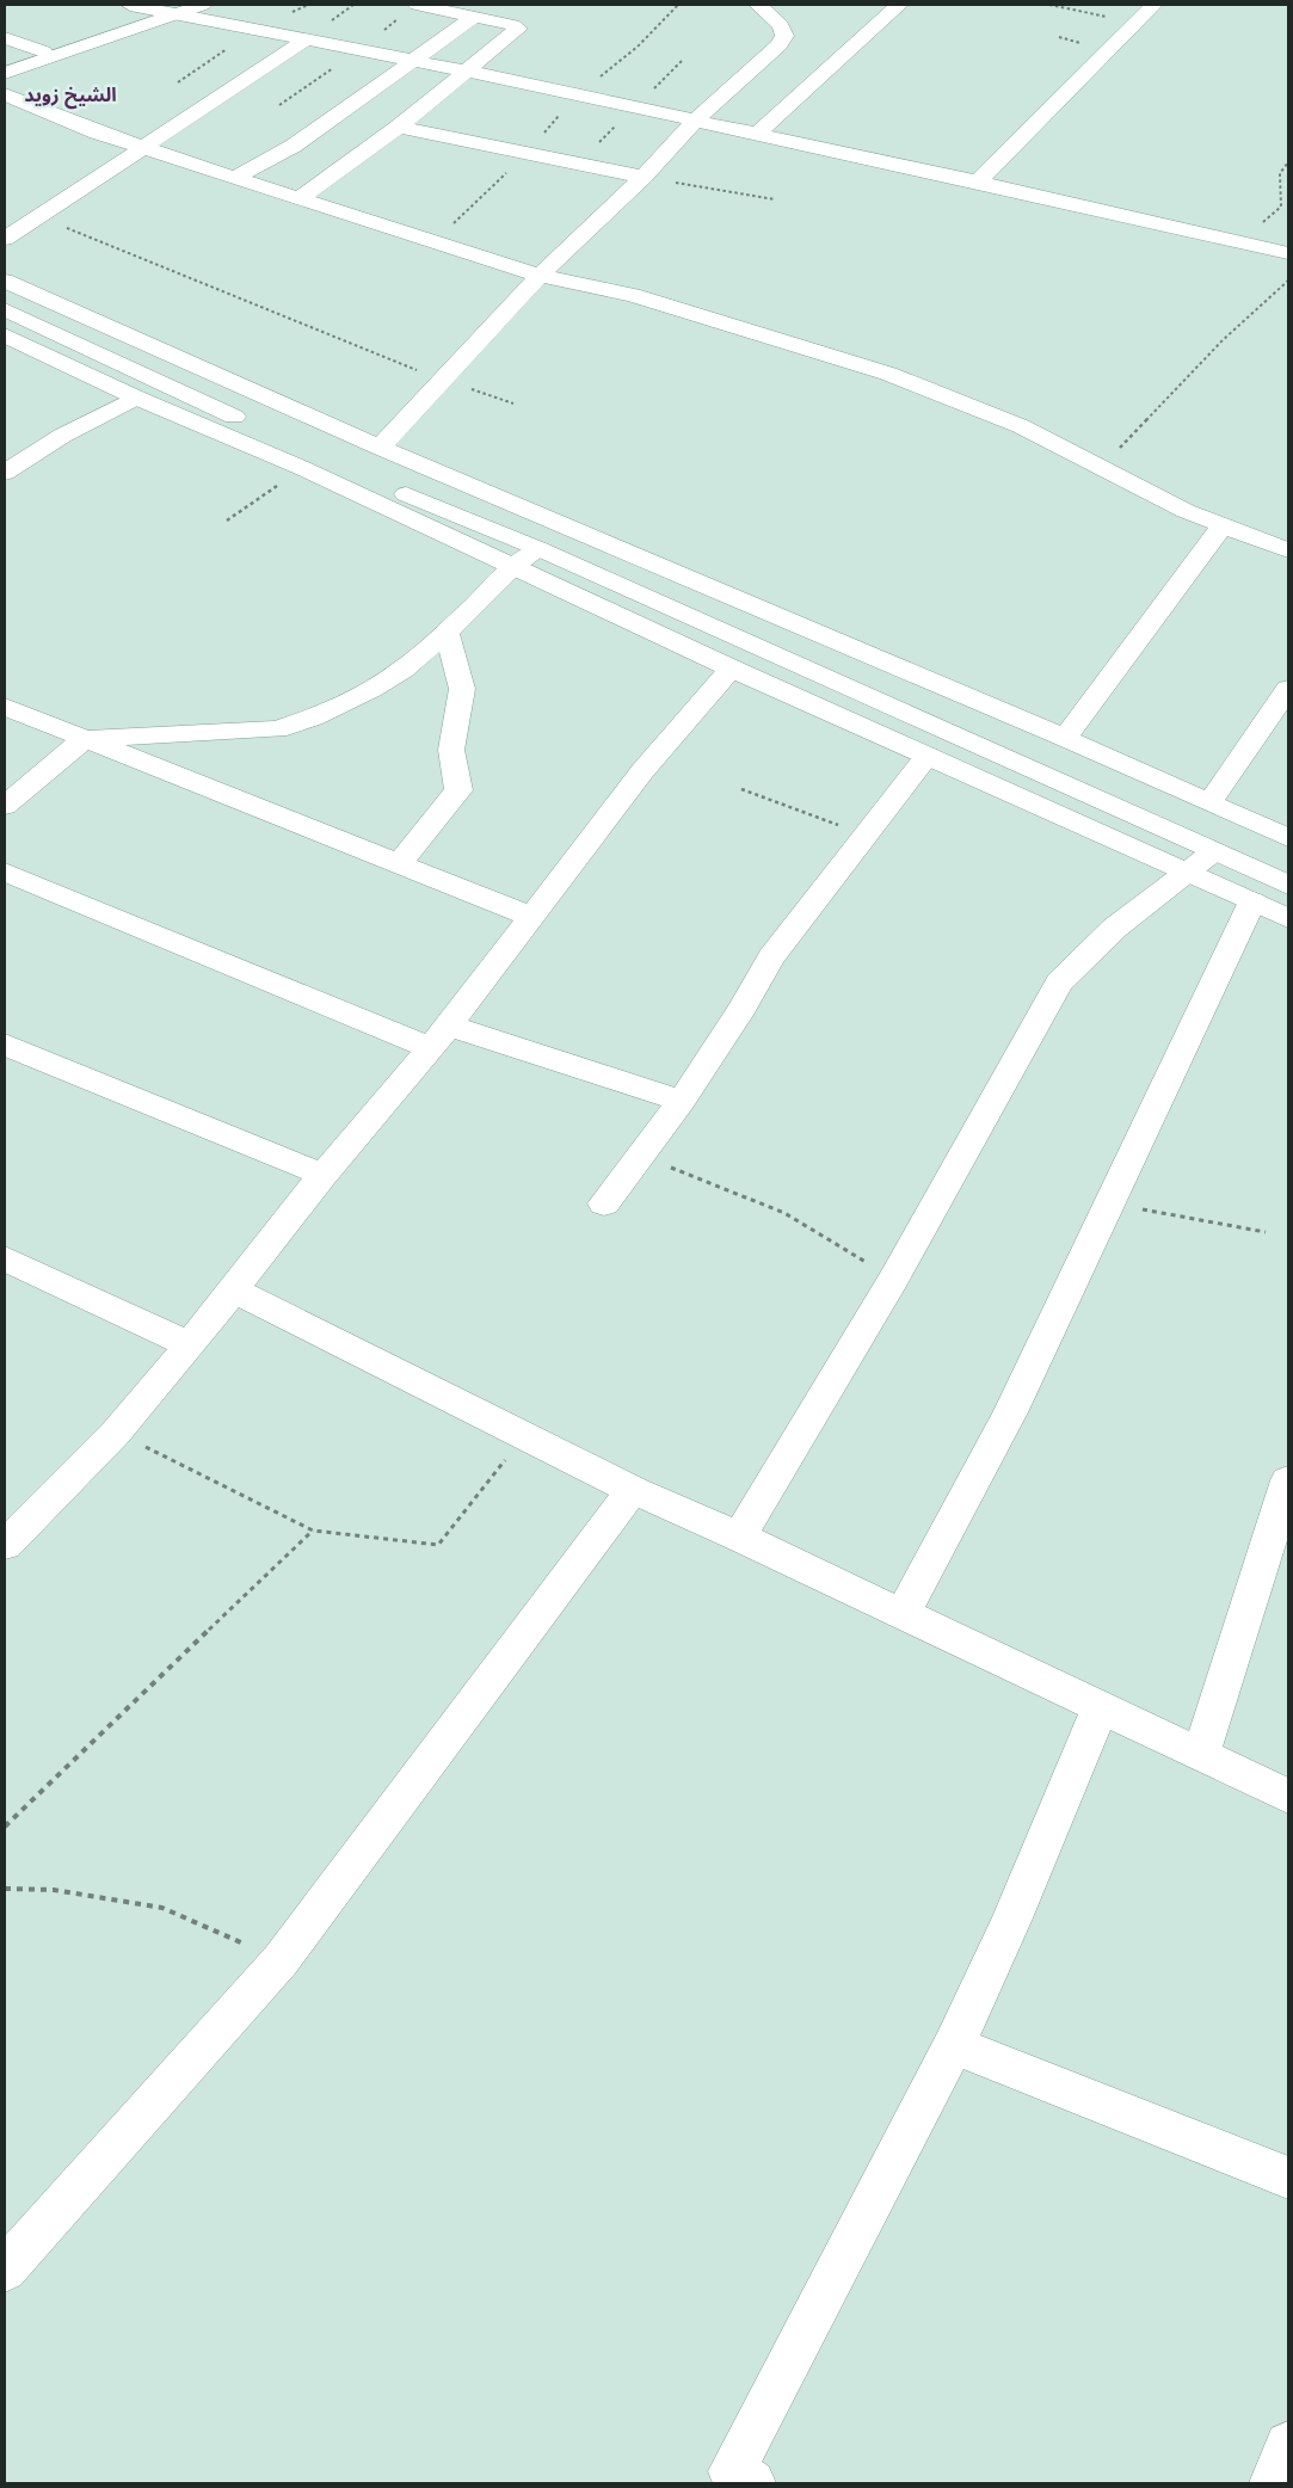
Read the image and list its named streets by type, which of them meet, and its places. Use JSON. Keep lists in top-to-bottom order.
{
  "districts": ["الشيخ زويد"]
}
